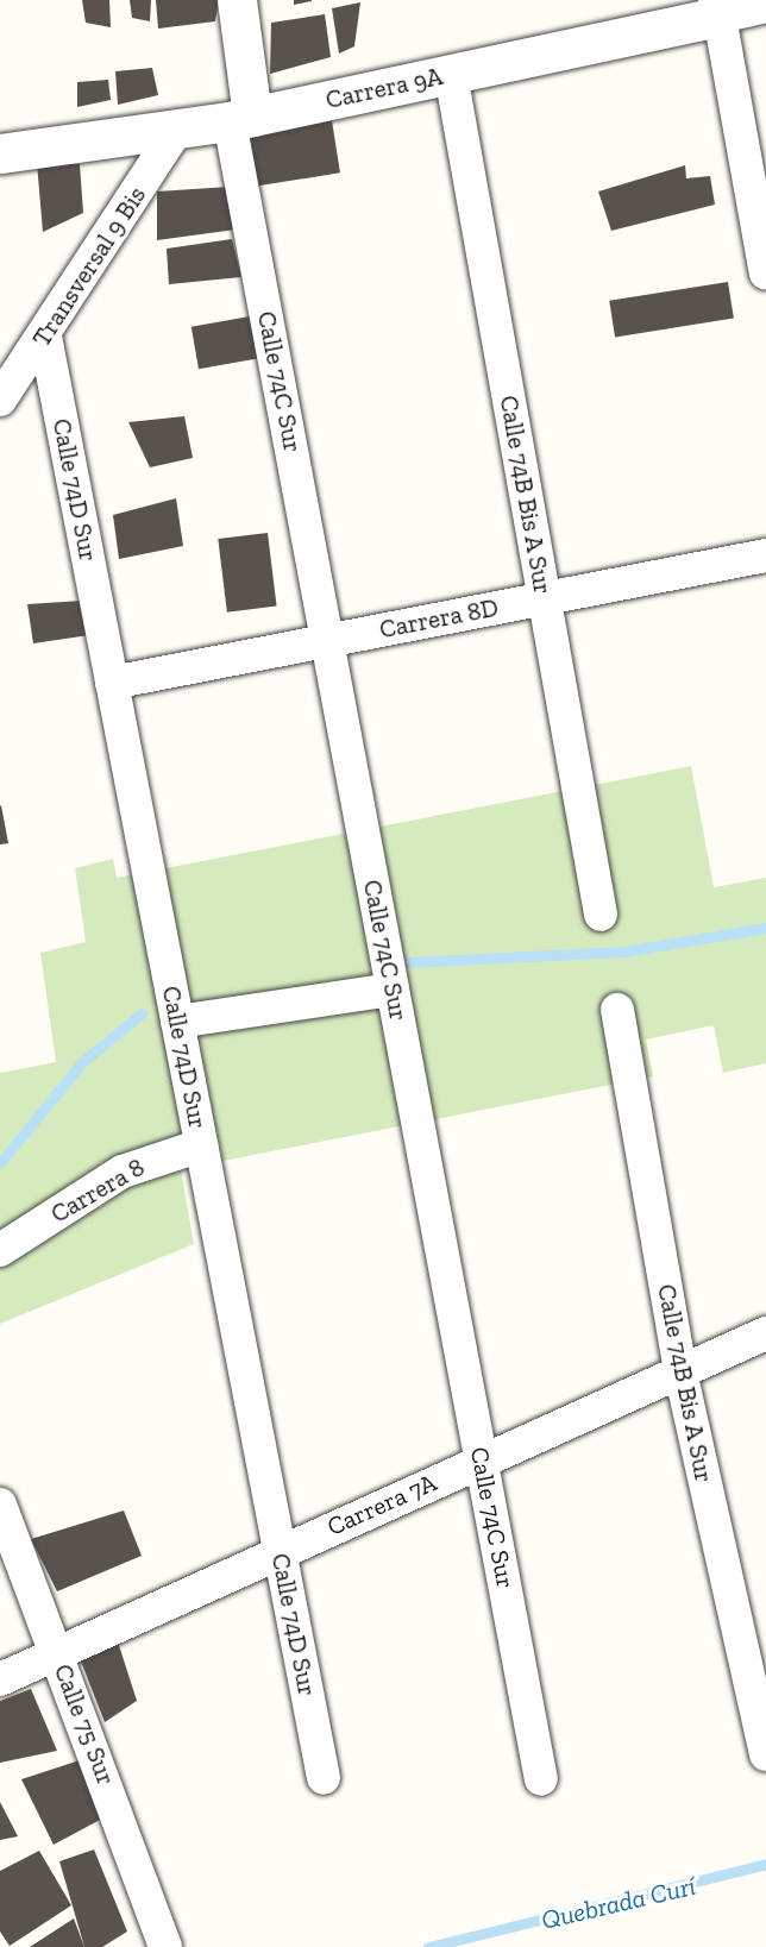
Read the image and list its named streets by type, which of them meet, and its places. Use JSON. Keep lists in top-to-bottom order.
{
  "streets": {
    "street": [
      "Carrera 9A",
      "Transversal 9 Bis",
      "Calle 74C Sur",
      "Calle 74D Sur",
      "Calle 74B Bis A Sur",
      "Carrera 8D",
      "Carrera 8",
      "Carrera 7A",
      "Calle 75 Sur"
    ]
  },
  "crossings": [
    ["Carrera 9A", "Transversal 9 Bis"],
    ["Carrera 9A", "Calle 74C Sur"],
    ["Carrera 9A", "Calle 74B Bis A Sur"],
    ["Transversal 9 Bis", "Calle 74D Sur"],
    ["Calle 74C Sur", "Carrera 8D"],
    ["Calle 74C Sur", "Carrera 7A"],
    ["Calle 74D Sur", "Carrera 8D"],
    ["Calle 74D Sur", "Carrera 8"],
    ["Calle 74D Sur", "Carrera 7A"],
    ["Calle 74B Bis A Sur", "Carrera 8D"],
    ["Calle 74B Bis A Sur", "Carrera 7A"],
    ["Carrera 7A", "Calle 75 Sur"]
  ],
  "water": ["Quebrada Curí"]
}
